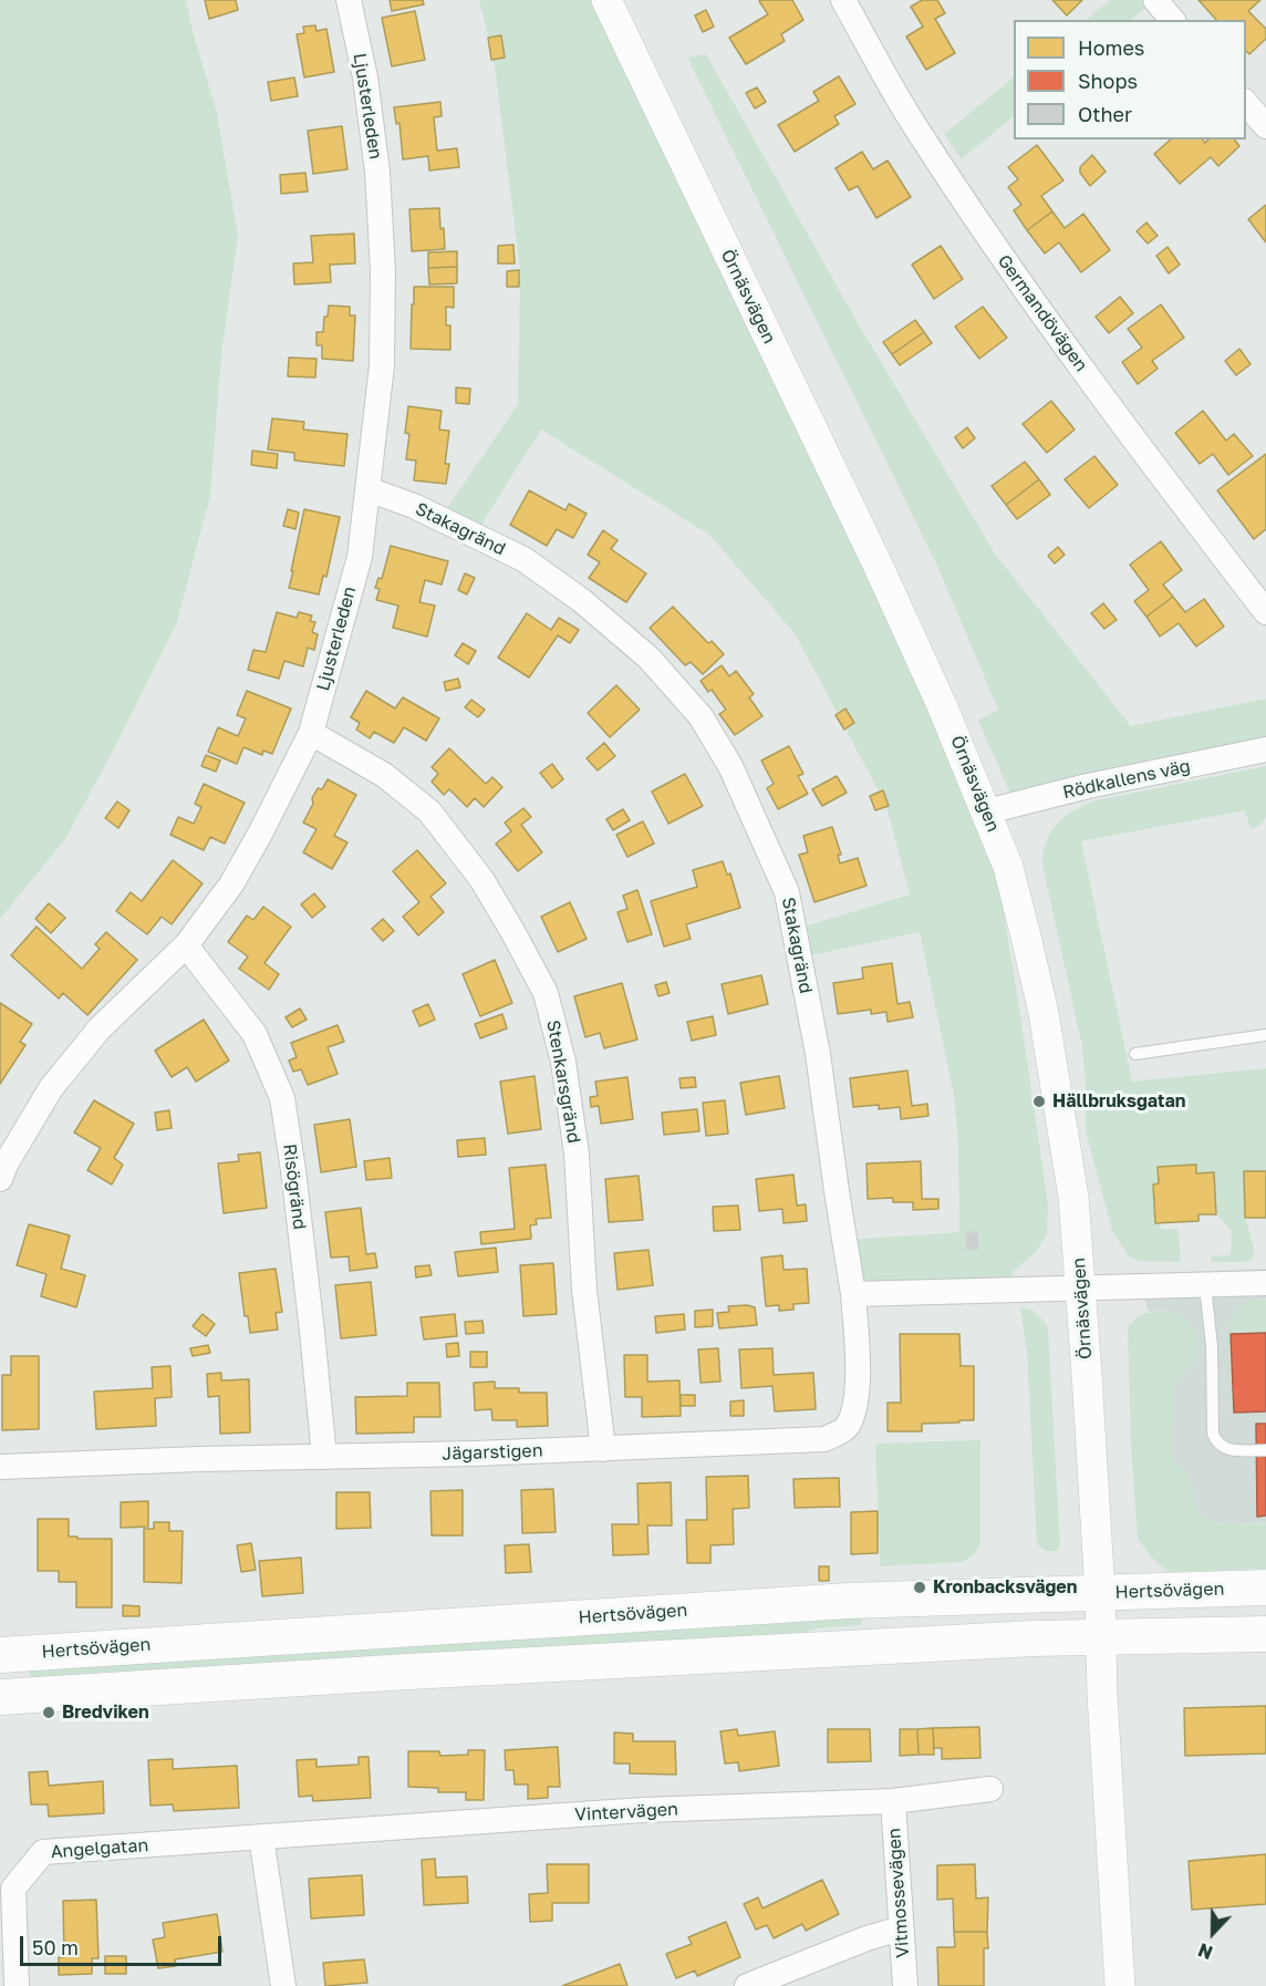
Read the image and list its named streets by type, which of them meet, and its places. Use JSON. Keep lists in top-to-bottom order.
{
  "streets": {
    "main road": ["Hertsövägen"],
    "street": [
      "Ljusterleden",
      "Örnäsvägen",
      "Germandövägen",
      "Stakagränd",
      "Rödkallens väg",
      "Stenkarsgränd",
      "Risögränd",
      "Jägarstigen",
      "Vintervägen",
      "Angelgatan",
      "Vitmossevägen"
    ]
  },
  "crossings": [
    ["Ljusterleden", "Stakagränd"],
    ["Ljusterleden", "Stenkarsgränd"],
    ["Ljusterleden", "Risögränd"],
    ["Örnäsvägen", "Rödkallens väg"],
    ["Örnäsvägen", "Hertsövägen"],
    ["Stakagränd", "Jägarstigen"],
    ["Stenkarsgränd", "Jägarstigen"],
    ["Risögränd", "Jägarstigen"],
    ["Vintervägen", "Angelgatan"],
    ["Vintervägen", "Vitmossevägen"]
  ],
  "places": ["Hällbruksgatan", "Kronbacksvägen", "Bredviken"],
  "legend": ["Homes", "Shops", "Other"],
  "scale_bar": "50 m",
  "north": "bottom"
}
